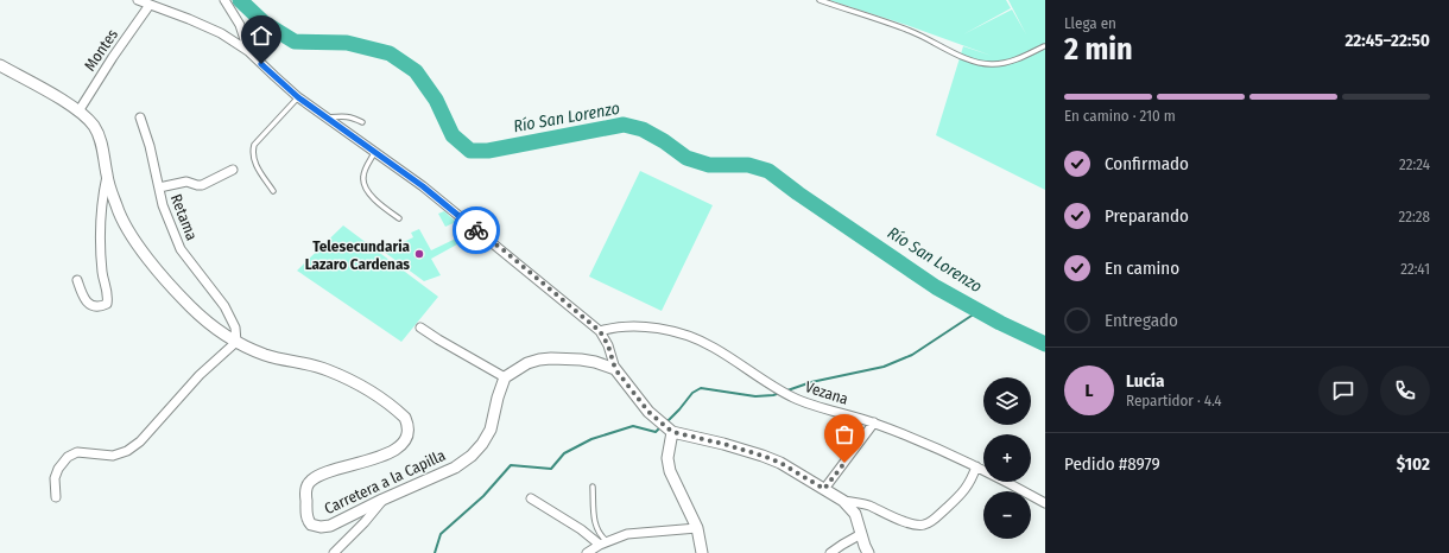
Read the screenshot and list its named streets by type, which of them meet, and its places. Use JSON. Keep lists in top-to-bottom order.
{
  "streets": {
    "street": [
      "Montes",
      "Retama",
      "Vezana",
      "Carretera a la Capilla"
    ]
  },
  "crossings": [
    ["Montes", "Carretera a la Capilla"],
    ["Retama", "Carretera a la Capilla"]
  ],
  "water": ["Río San Lorenzo"],
  "places": ["Telesecundaria Lazaro Cardenas"],
  "page": {
    "heading": ["2 min", "Llega en", "22:45–22:50"],
    "panel": [
      "Lucía",
      "Repartidor · 4.4",
      "Pedido #8979",
      "$102"
    ],
    "bar": "En camino · 210 m",
    "list": [
      ["Confirmado", "22:24"],
      ["Preparando", "22:28"],
      ["En camino", "22:41"],
      "Entregado"
    ],
    "round": "L",
    "map_buttons": ["+", "−"]
  }
}
